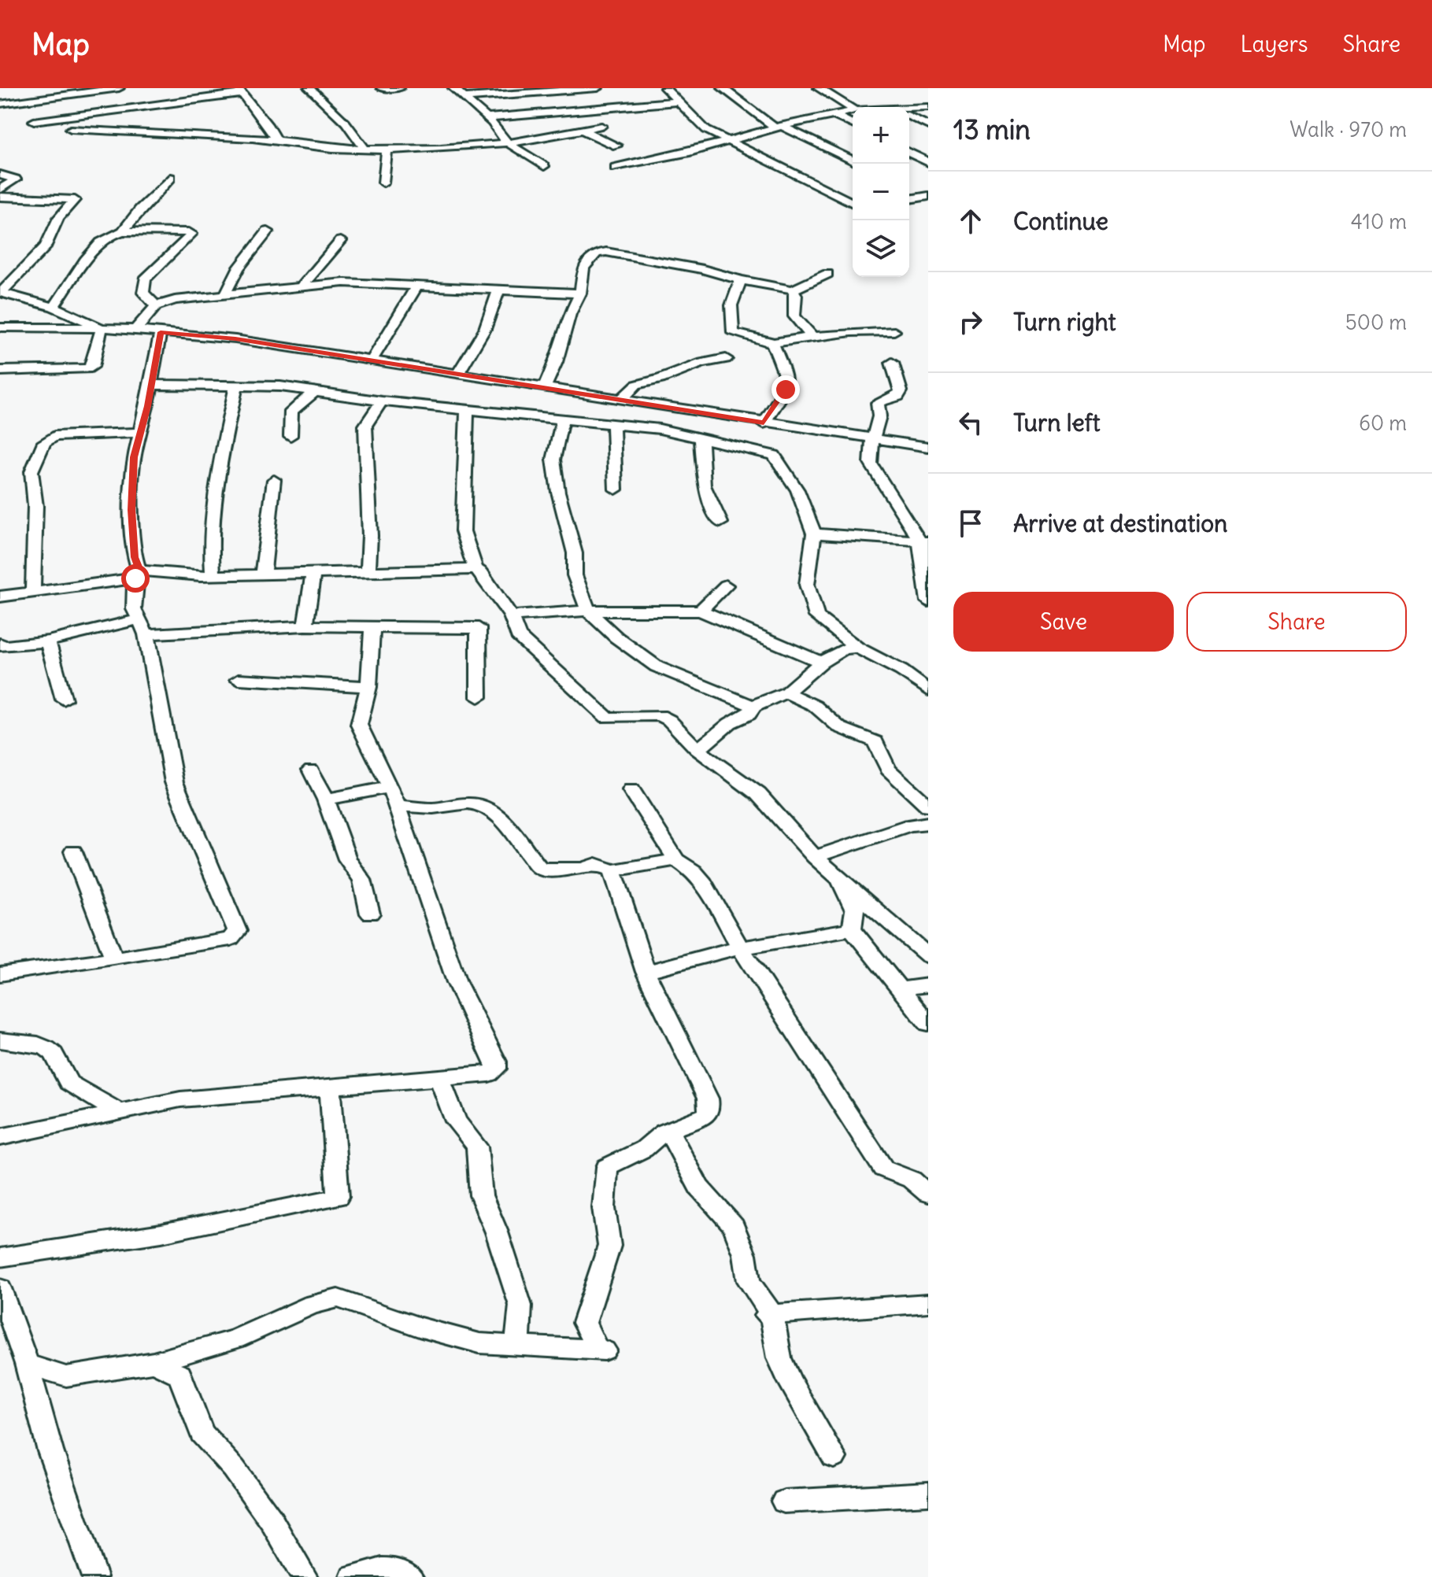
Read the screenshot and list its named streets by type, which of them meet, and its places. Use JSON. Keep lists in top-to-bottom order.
{
  "page": {
    "header": "Map",
    "nav": ["Map", "Layers", "Share"],
    "heading": ["13 min", "Walk · 970 m"],
    "map_buttons": ["+", "−"],
    "list": [
      ["Continue", "410 m"],
      ["Turn right", "500 m"],
      ["Turn left", "60 m"],
      "Arrive at destination"
    ],
    "buttons": ["Save", "Share"]
  }
}
